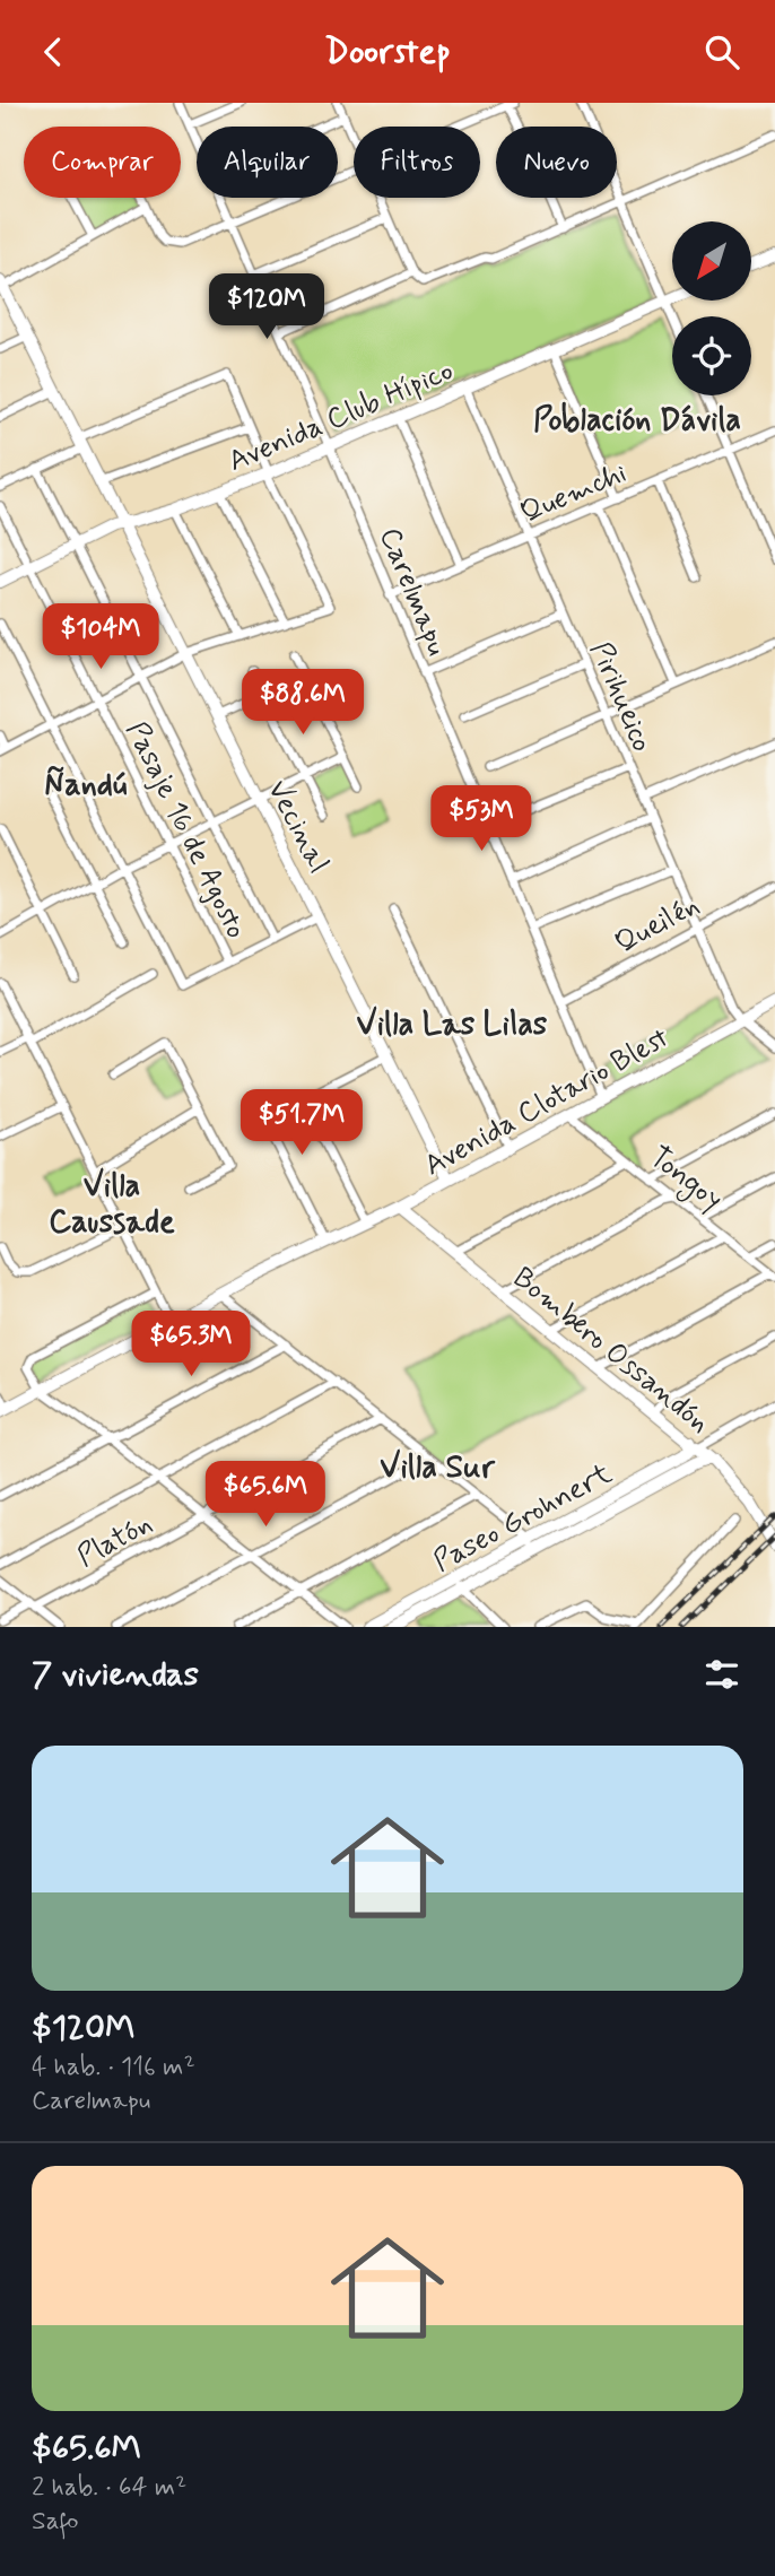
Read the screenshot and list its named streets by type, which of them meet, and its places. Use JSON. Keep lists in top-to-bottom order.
{
  "streets": {
    "street": [
      "Avenida Club Hípico",
      "Quemchi",
      "Carelmapu",
      "Pirihueico",
      "Vecinal",
      "Pasaje 16 de Agosto",
      "Queilén",
      "Avenida Clotario Blest",
      "Tongoy",
      "Bombero Ossandón",
      "Paseo Grohnert",
      "Platón"
    ]
  },
  "crossings": [
    ["Avenida Club Hípico", "Carelmapu"],
    ["Avenida Club Hípico", "Pirihueico"],
    ["Avenida Club Hípico", "Vecinal"],
    ["Avenida Club Hípico", "Pasaje 16 de Agosto"],
    ["Quemchi", "Carelmapu"],
    ["Quemchi", "Pirihueico"],
    ["Carelmapu", "Queilén"],
    ["Carelmapu", "Avenida Clotario Blest"],
    ["Pirihueico", "Queilén"],
    ["Pirihueico", "Avenida Clotario Blest"],
    ["Vecinal", "Avenida Clotario Blest"],
    ["Avenida Clotario Blest", "Tongoy"],
    ["Avenida Clotario Blest", "Bombero Ossandón"],
    ["Bombero Ossandón", "Paseo Grohnert"]
  ],
  "districts": [
    "Población Dávila",
    "Ñandú",
    "Villa Las Lilas",
    "Villa Caussade",
    "Villa Sur"
  ],
  "north": "bottom left",
  "page": {
    "header": "Doorstep",
    "chip": [
      "Comprar",
      "Alquilar",
      "Filtros",
      "Nuevo"
    ],
    "price": [
      "$120M",
      "$104M",
      "$88.6M",
      "$53M",
      "$51.7M",
      "$65.3M",
      "$65.6M"
    ],
    "heading": "7 viviendas",
    "list": [
      {
        "name": "$120M",
        "note": "4 hab. · 116 m² · Carelmapu"
      },
      {
        "name": "$65.6M",
        "note": "2 hab. · 64 m² · Safo"
      }
    ]
  }
}
